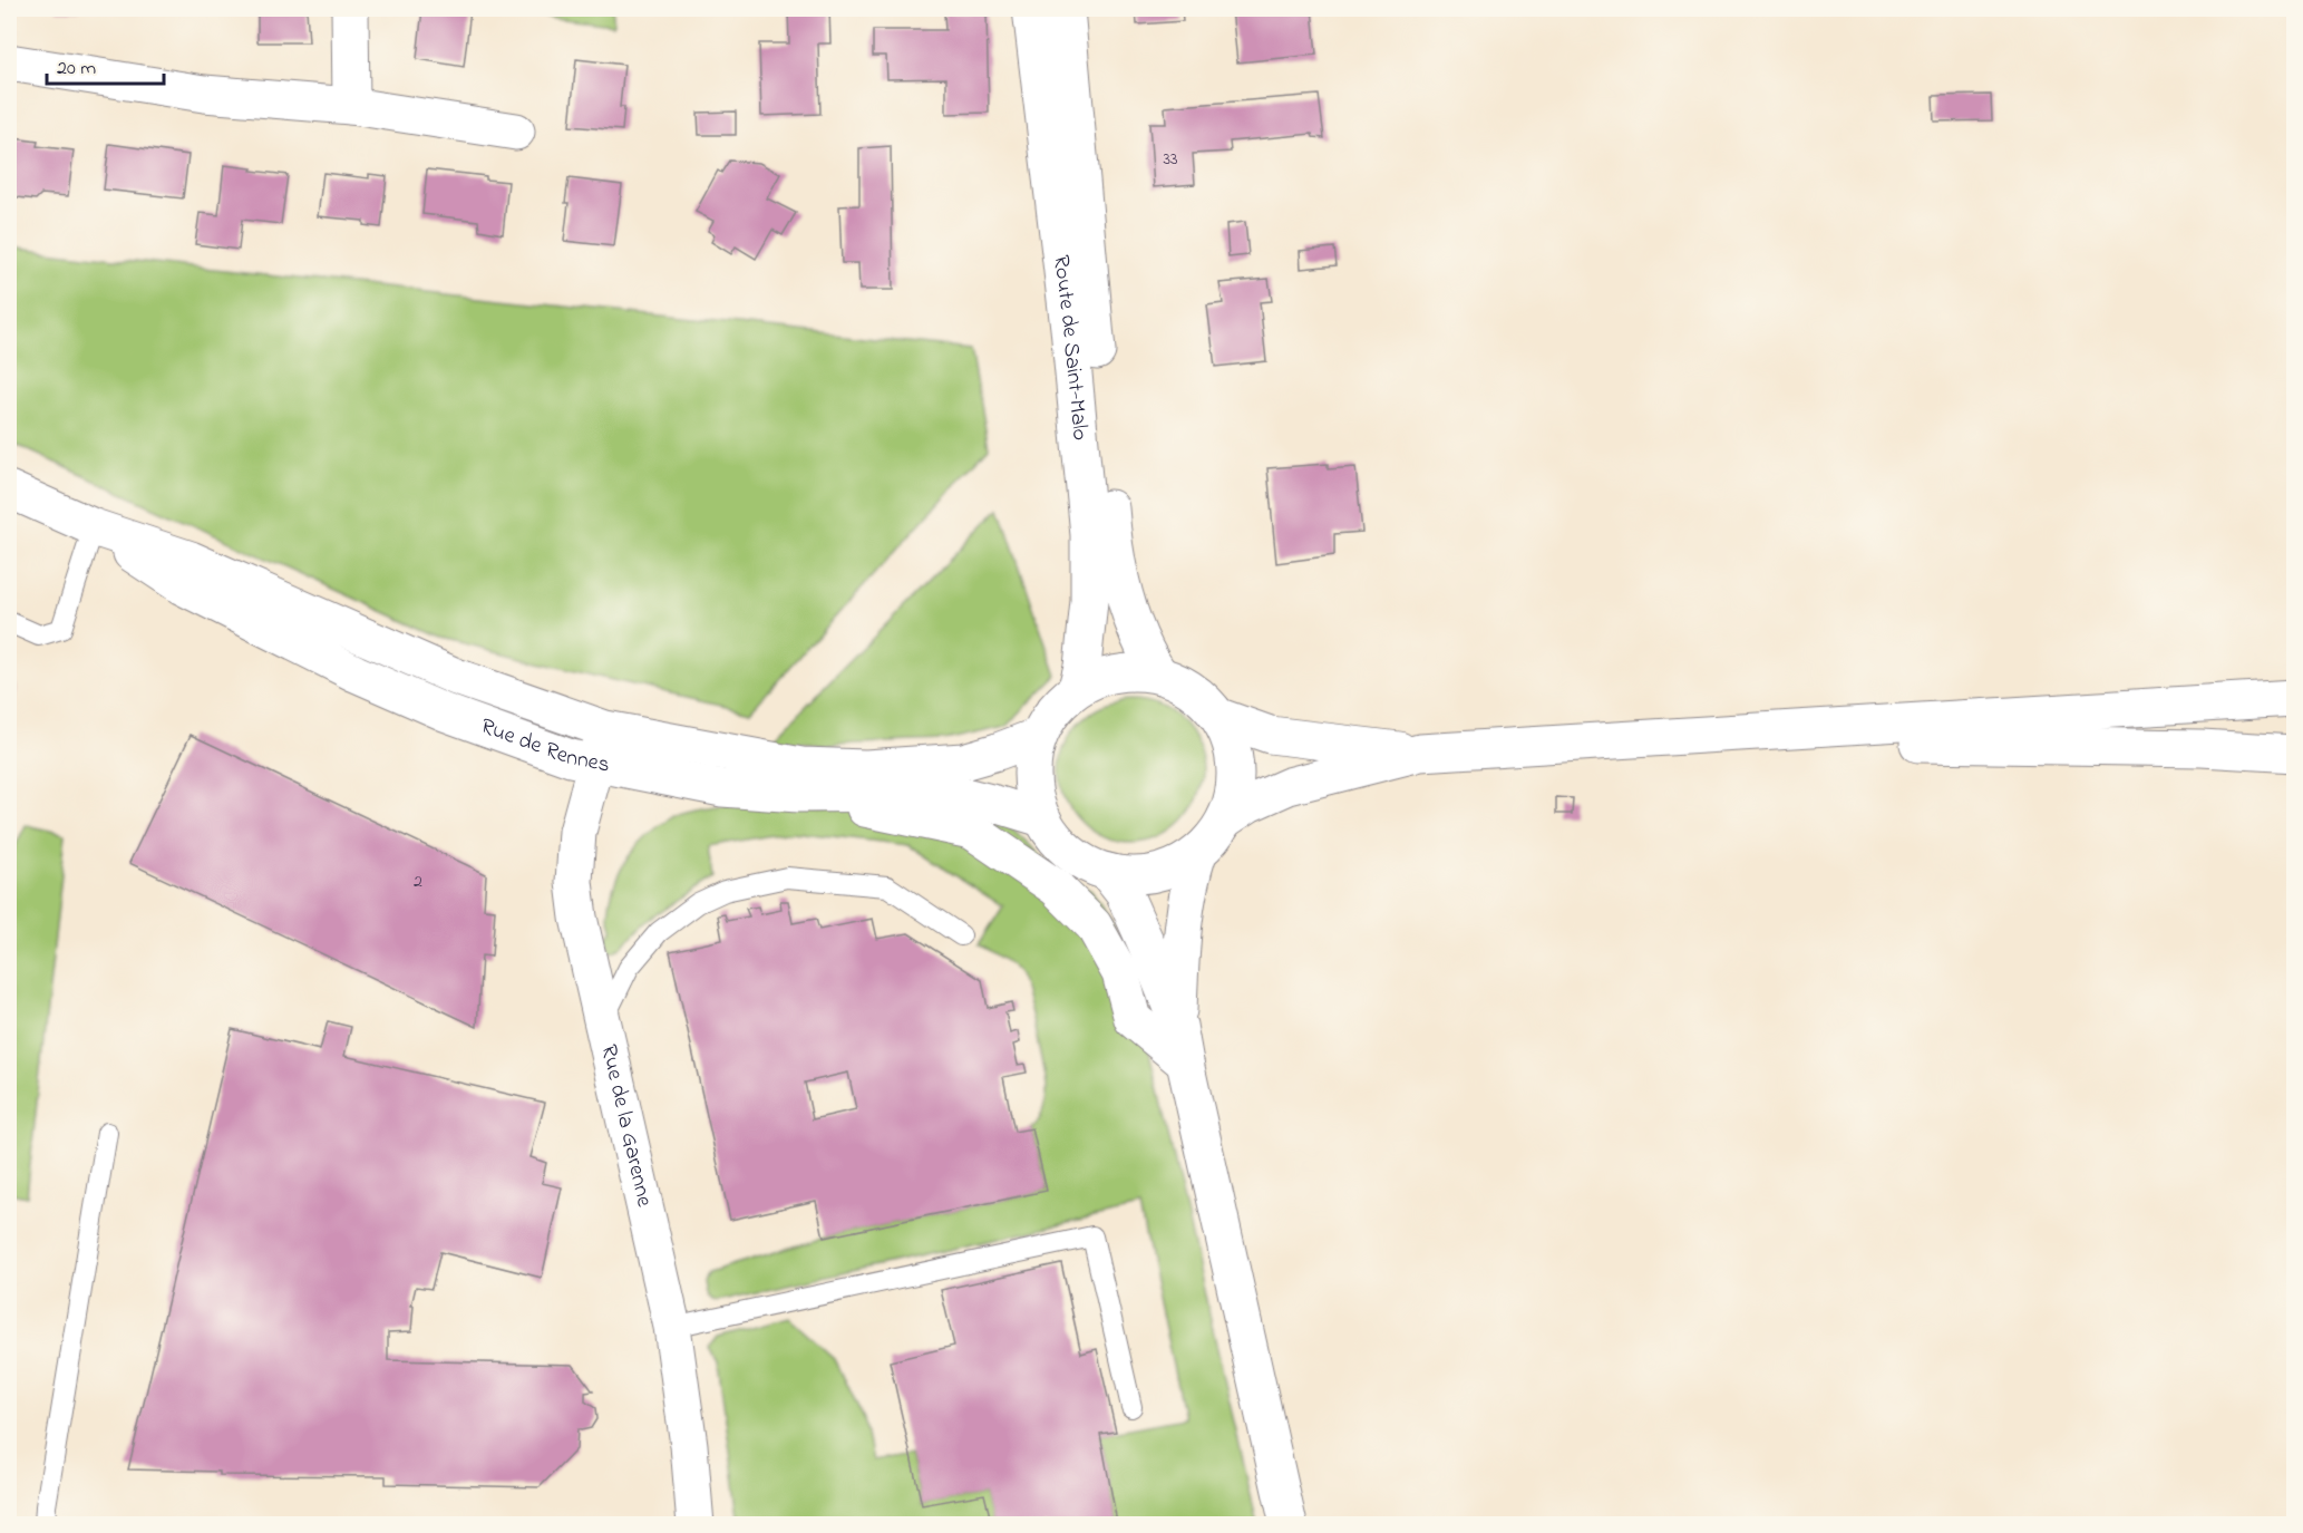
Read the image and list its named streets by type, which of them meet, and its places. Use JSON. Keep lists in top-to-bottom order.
{
  "streets": {
    "main road": ["Route de Saint-Malo", "Rue de Rennes", "Rue de la Garenne"]
  },
  "crossings": [
    ["Route de Saint-Malo", "Rue de Rennes"],
    ["Rue de Rennes", "Rue de la Garenne"]
  ],
  "house_numbers": ["33", "2"],
  "scale_bar": "20 m"
}
